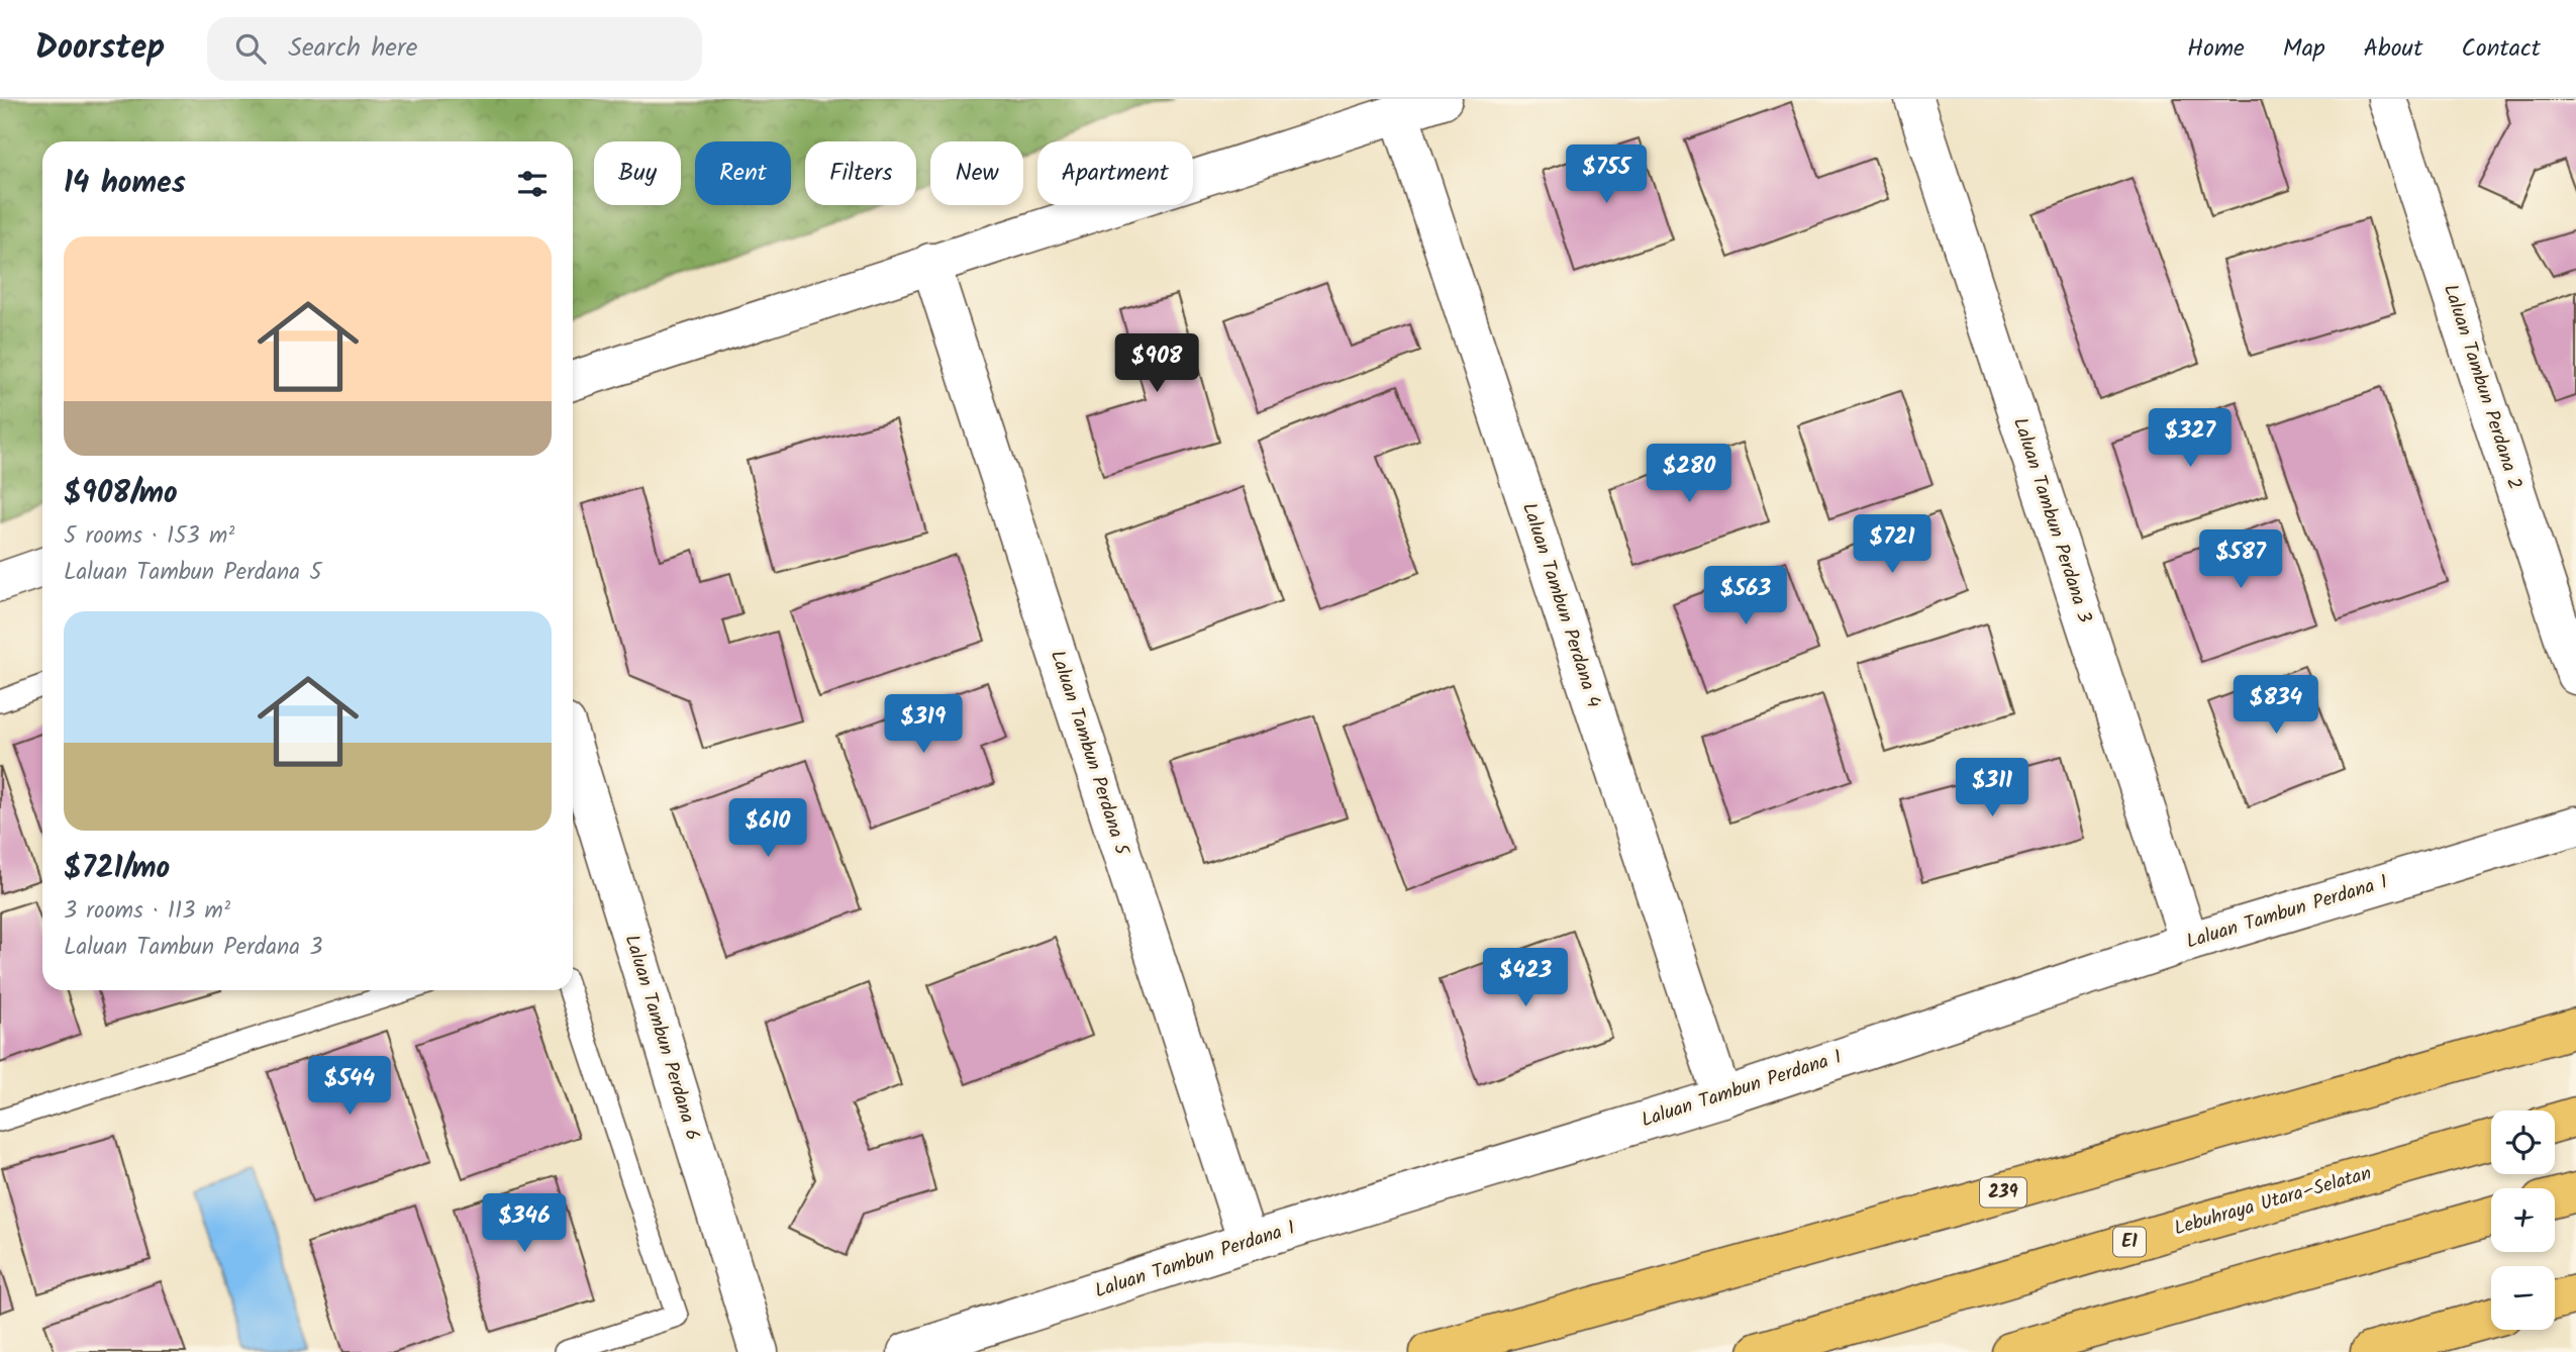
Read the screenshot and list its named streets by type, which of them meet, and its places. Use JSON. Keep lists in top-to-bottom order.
{
  "streets": {
    "main road": ["239", "Lebuhraya Utara–Selatan", "E1"],
    "street": [
      "Laluan Tambun Perdana 2",
      "Laluan Tambun Perdana 3",
      "Laluan Tambun Perdana 4",
      "Laluan Tambun Perdana 5",
      "Laluan Tambun Perdana 1",
      "Laluan Tambun Perdana 6"
    ]
  },
  "crossings": [
    ["Laluan Tambun Perdana 3", "Laluan Tambun Perdana 1"],
    ["Laluan Tambun Perdana 4", "Laluan Tambun Perdana 1"],
    ["Laluan Tambun Perdana 5", "Laluan Tambun Perdana 1"]
  ],
  "page": {
    "header": "Doorstep",
    "search": "Search here",
    "nav": [
      "Home",
      "Map",
      "About",
      "Contact"
    ],
    "chip": [
      "Buy",
      "Rent",
      "Filters",
      "New",
      "Apartment"
    ],
    "heading": "14 homes",
    "price": [
      "$755",
      "$908",
      "$327",
      "$280",
      "$721",
      "$587",
      "$563",
      "$834",
      "$319",
      "$311",
      "$610",
      "$423",
      "$544",
      "$346"
    ],
    "list": [
      {
        "name": "$908/mo",
        "note": "5 rooms · 153 m² · Laluan Tambun Perdana 5"
      },
      {
        "name": "$721/mo",
        "note": "3 rooms · 113 m² · Laluan Tambun Perdana 3"
      }
    ],
    "map_buttons": ["+", "−"]
  }
}
